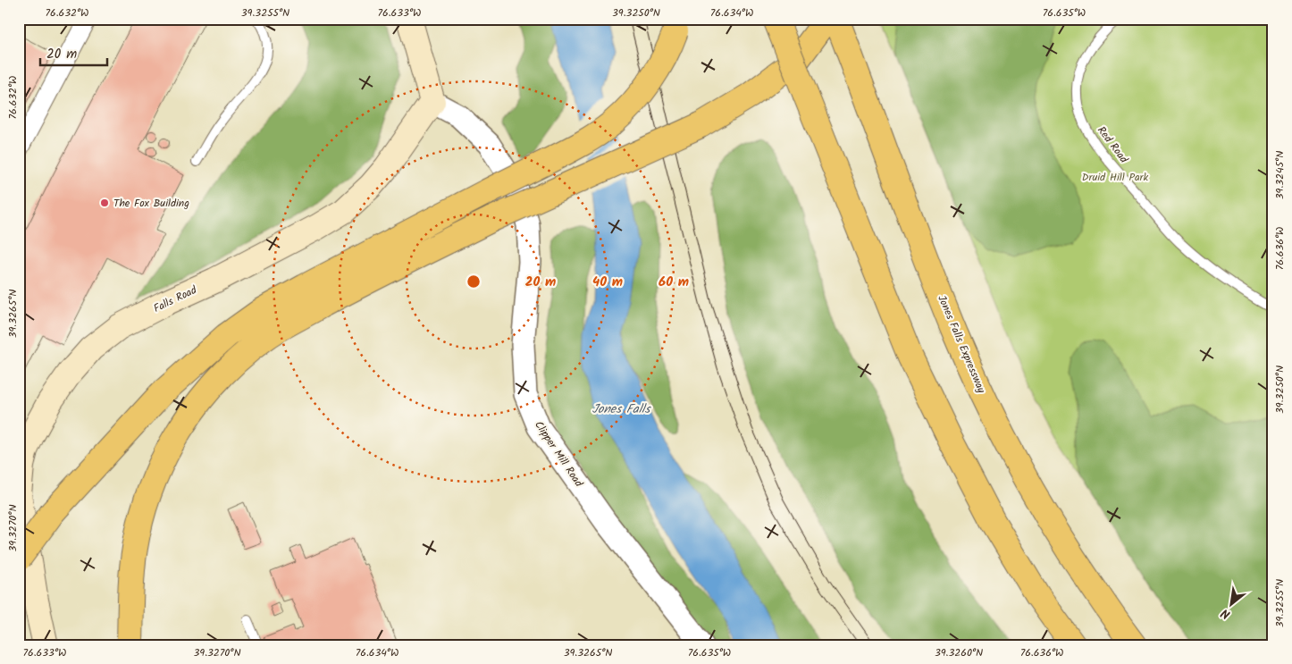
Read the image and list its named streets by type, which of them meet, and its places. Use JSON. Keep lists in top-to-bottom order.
{
  "streets": {
    "highway": ["Jones Falls Expressway"],
    "main road": ["Falls Road"],
    "street": ["Clipper Mill Road"],
    "lane": ["Red Road"]
  },
  "crossings": [
    ["Falls Road", "Clipper Mill Road"]
  ],
  "water": ["Jones Falls"],
  "parks": ["Druid Hill Park"],
  "places": ["The Fox Building"],
  "scale_bar": "20 m",
  "north": "bottom left",
  "coordinates": [
    "76.632°W",
    "39.3255°N",
    "76.633°W",
    "39.3250°N",
    "76.634°W",
    "76.635°W",
    "39.3245°N",
    "76.636°W",
    "39.3265°N",
    "39.3270°N",
    "39.3260°N"
  ],
  "rings": ["20 m", "40 m", "60 m"]
}
